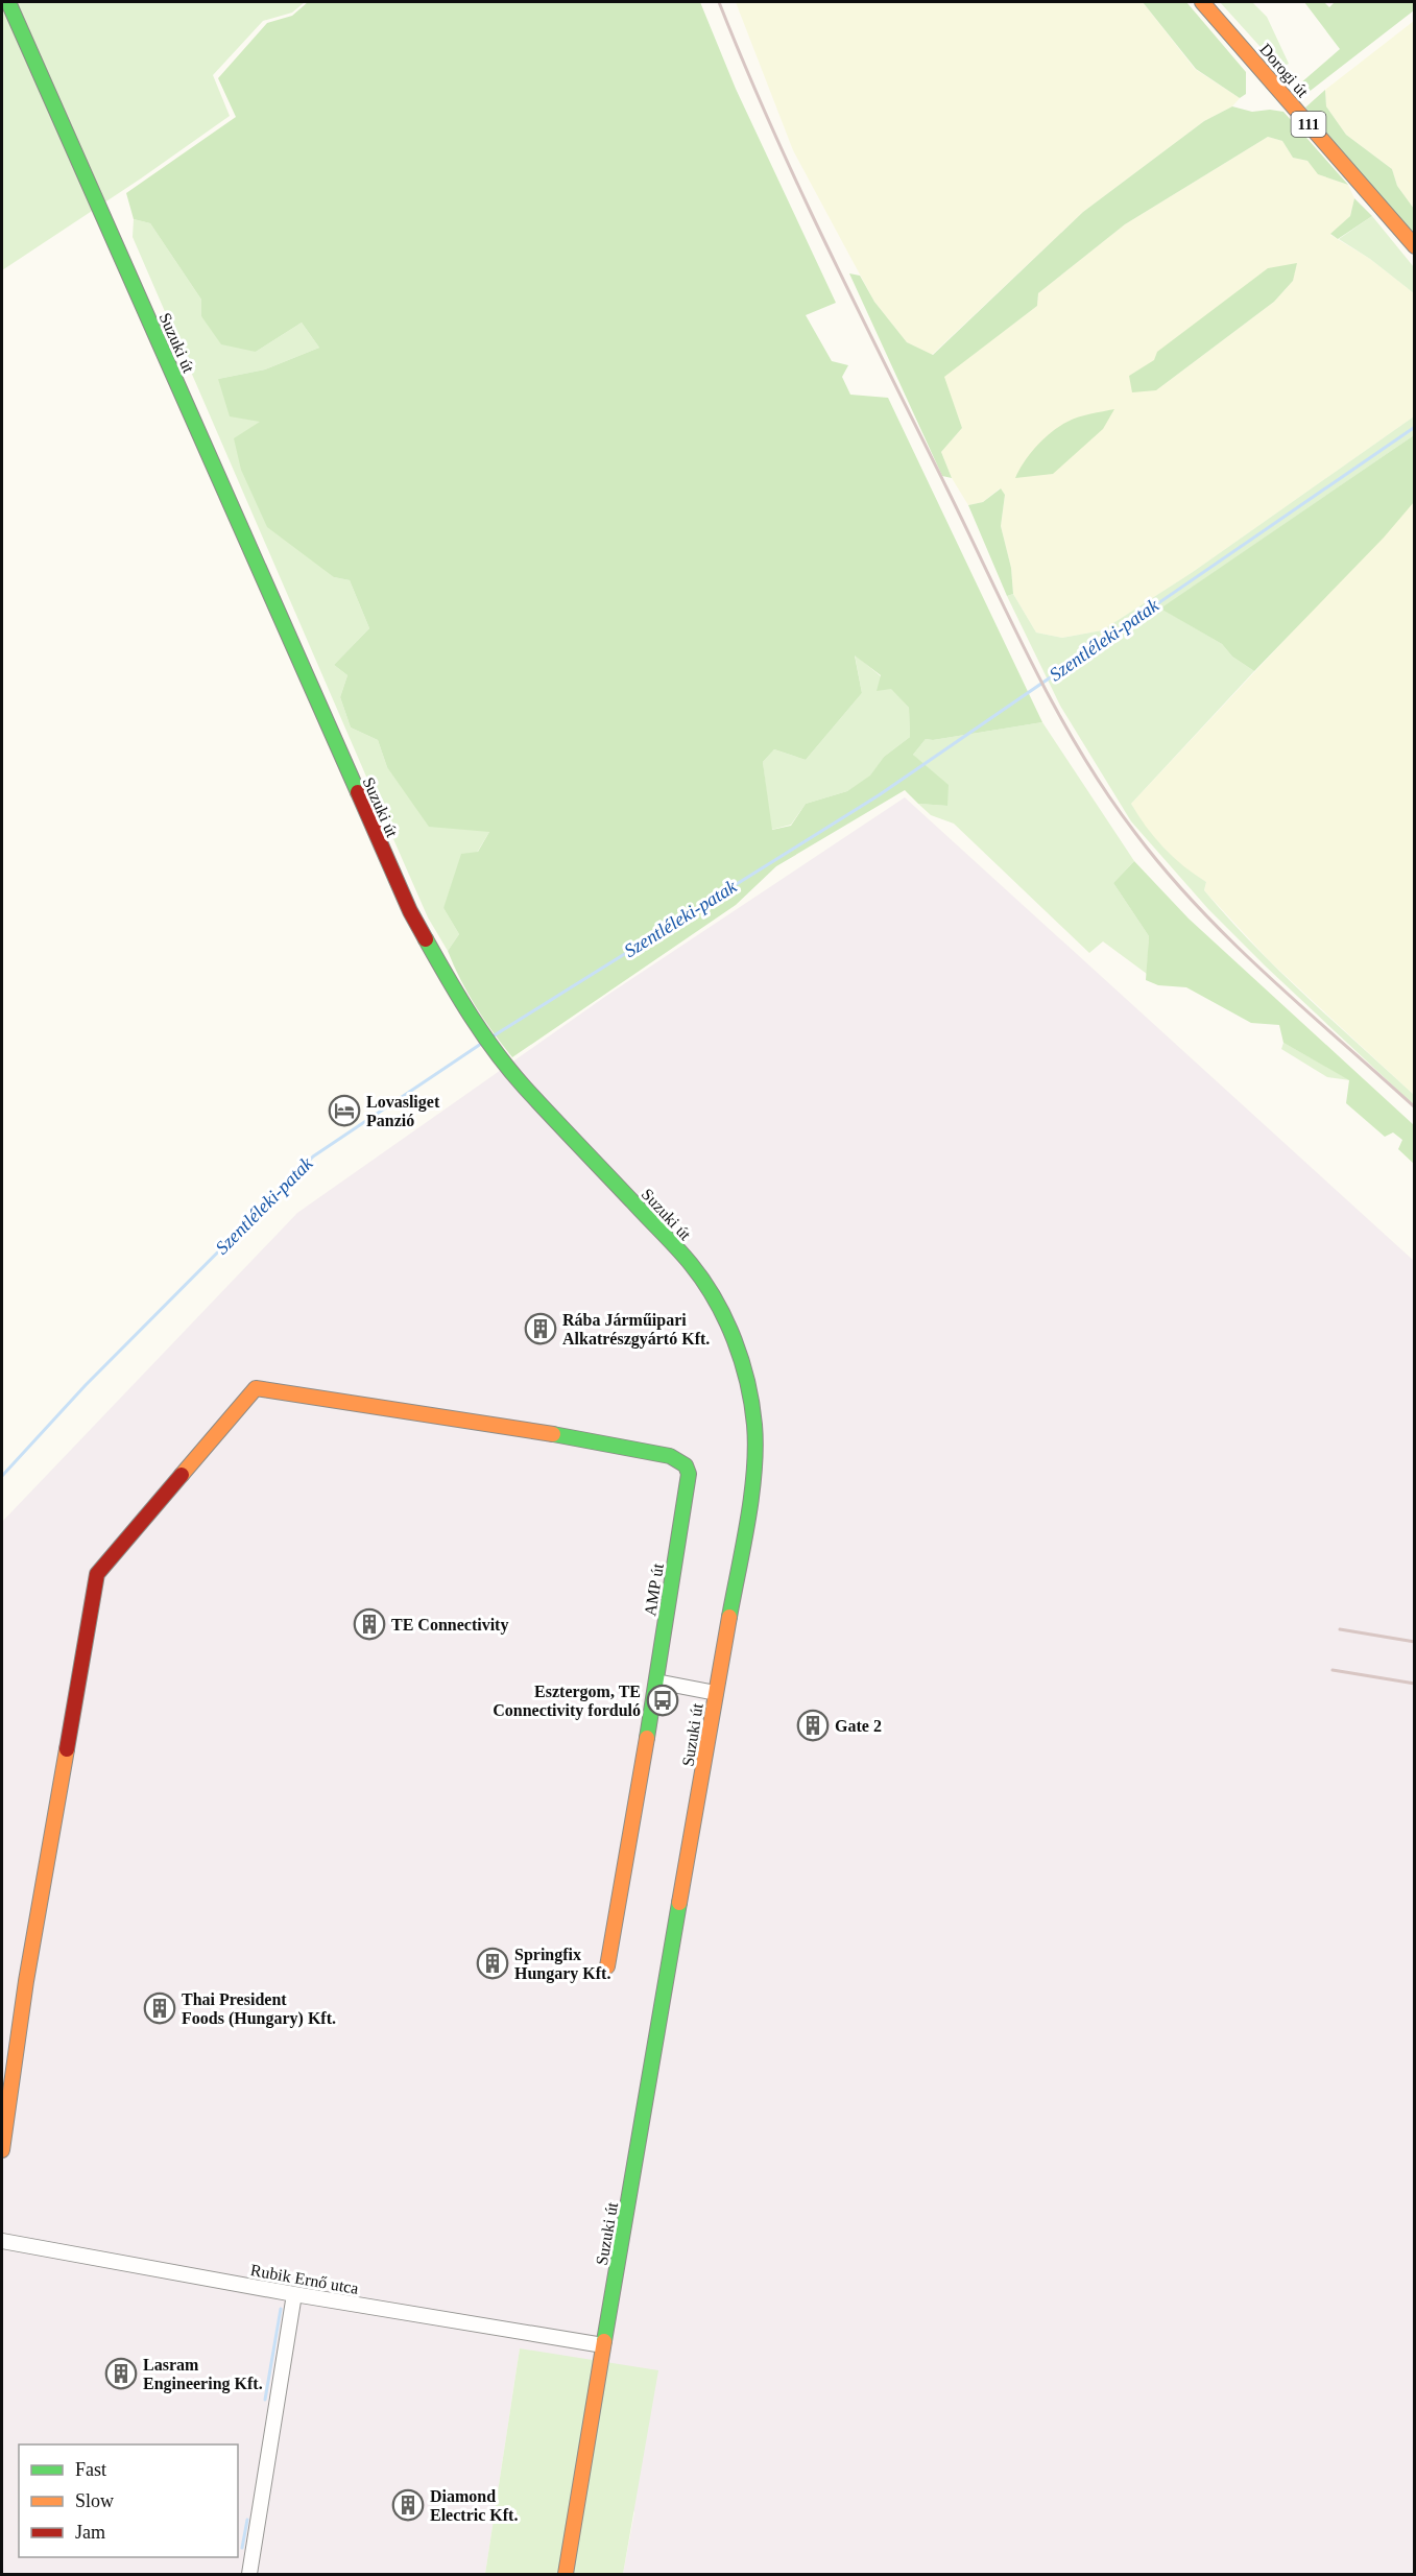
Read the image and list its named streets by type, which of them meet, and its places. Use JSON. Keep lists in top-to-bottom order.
{
  "streets": {
    "main road": [
      "Dorogi út",
      "111",
      "Suzuki út",
      "AMP út"
    ],
    "street": ["Rubik Ernő utca"]
  },
  "crossings": [
    ["Suzuki út", "Rubik Ernő utca"]
  ],
  "water": ["Szentléleki-patak"],
  "places": {
    "hotel": ["Lovasliget Panzió"],
    "building": [
      "Rába Járműipari Alkatrészgyártó Kft.",
      "TE Connectivity",
      "Gate 2",
      "Springfix Hungary Kft.",
      "Thai President Foods (Hungary) Kft.",
      "Lasram Engineering Kft.",
      "Diamond Electric Kft."
    ],
    "bus stop": ["Esztergom, TE Connectivity forduló"]
  },
  "legend": ["Fast", "Slow", "Jam"]
}
